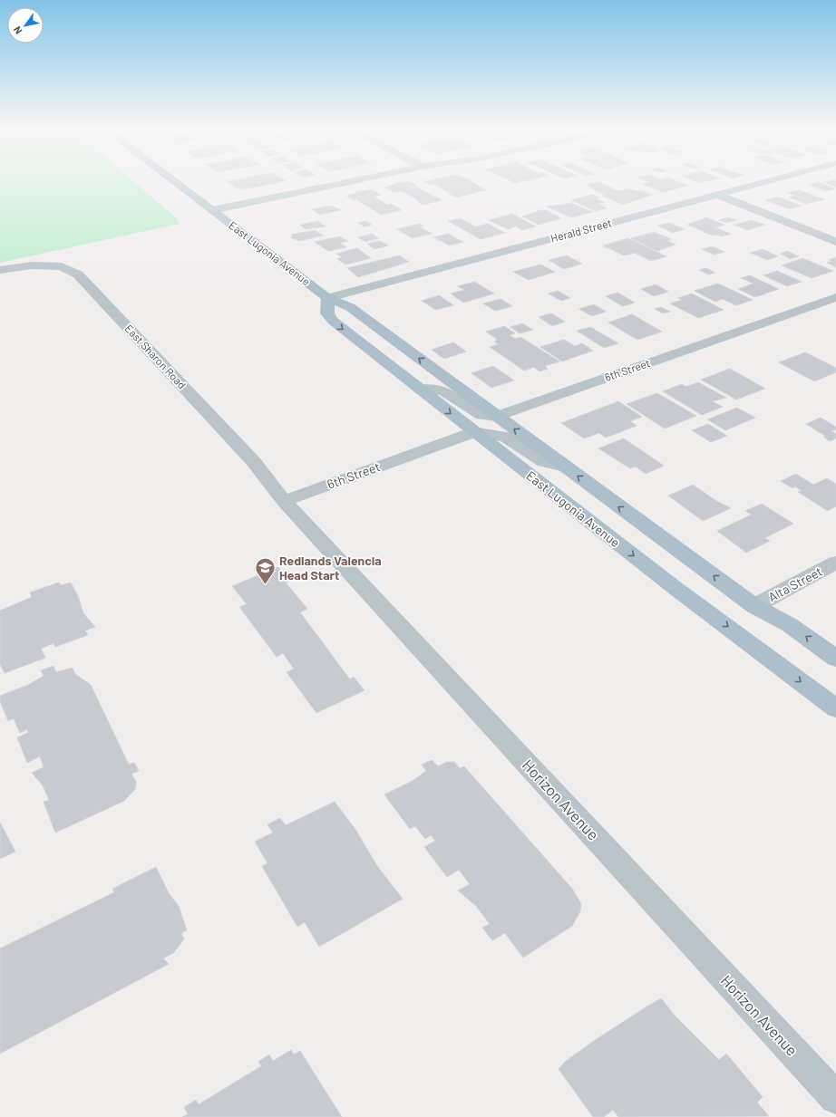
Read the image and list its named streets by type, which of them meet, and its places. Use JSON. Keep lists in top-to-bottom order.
{
  "streets": {
    "main road": ["East Lugonia Avenue"],
    "street": [
      "Herald Street",
      "East Sharon Road",
      "6th Street",
      "Alta Street",
      "Horizon Avenue"
    ]
  },
  "crossings": [
    ["Herald Street", "East Lugonia Avenue"],
    ["East Lugonia Avenue", "6th Street"],
    ["East Lugonia Avenue", "Alta Street"],
    ["East Sharon Road", "6th Street"],
    ["East Sharon Road", "Horizon Avenue"],
    ["6th Street", "Horizon Avenue"]
  ],
  "places": {
    "school or university": ["Redlands Valencia Head Start"]
  },
  "north": "bottom left"
}
